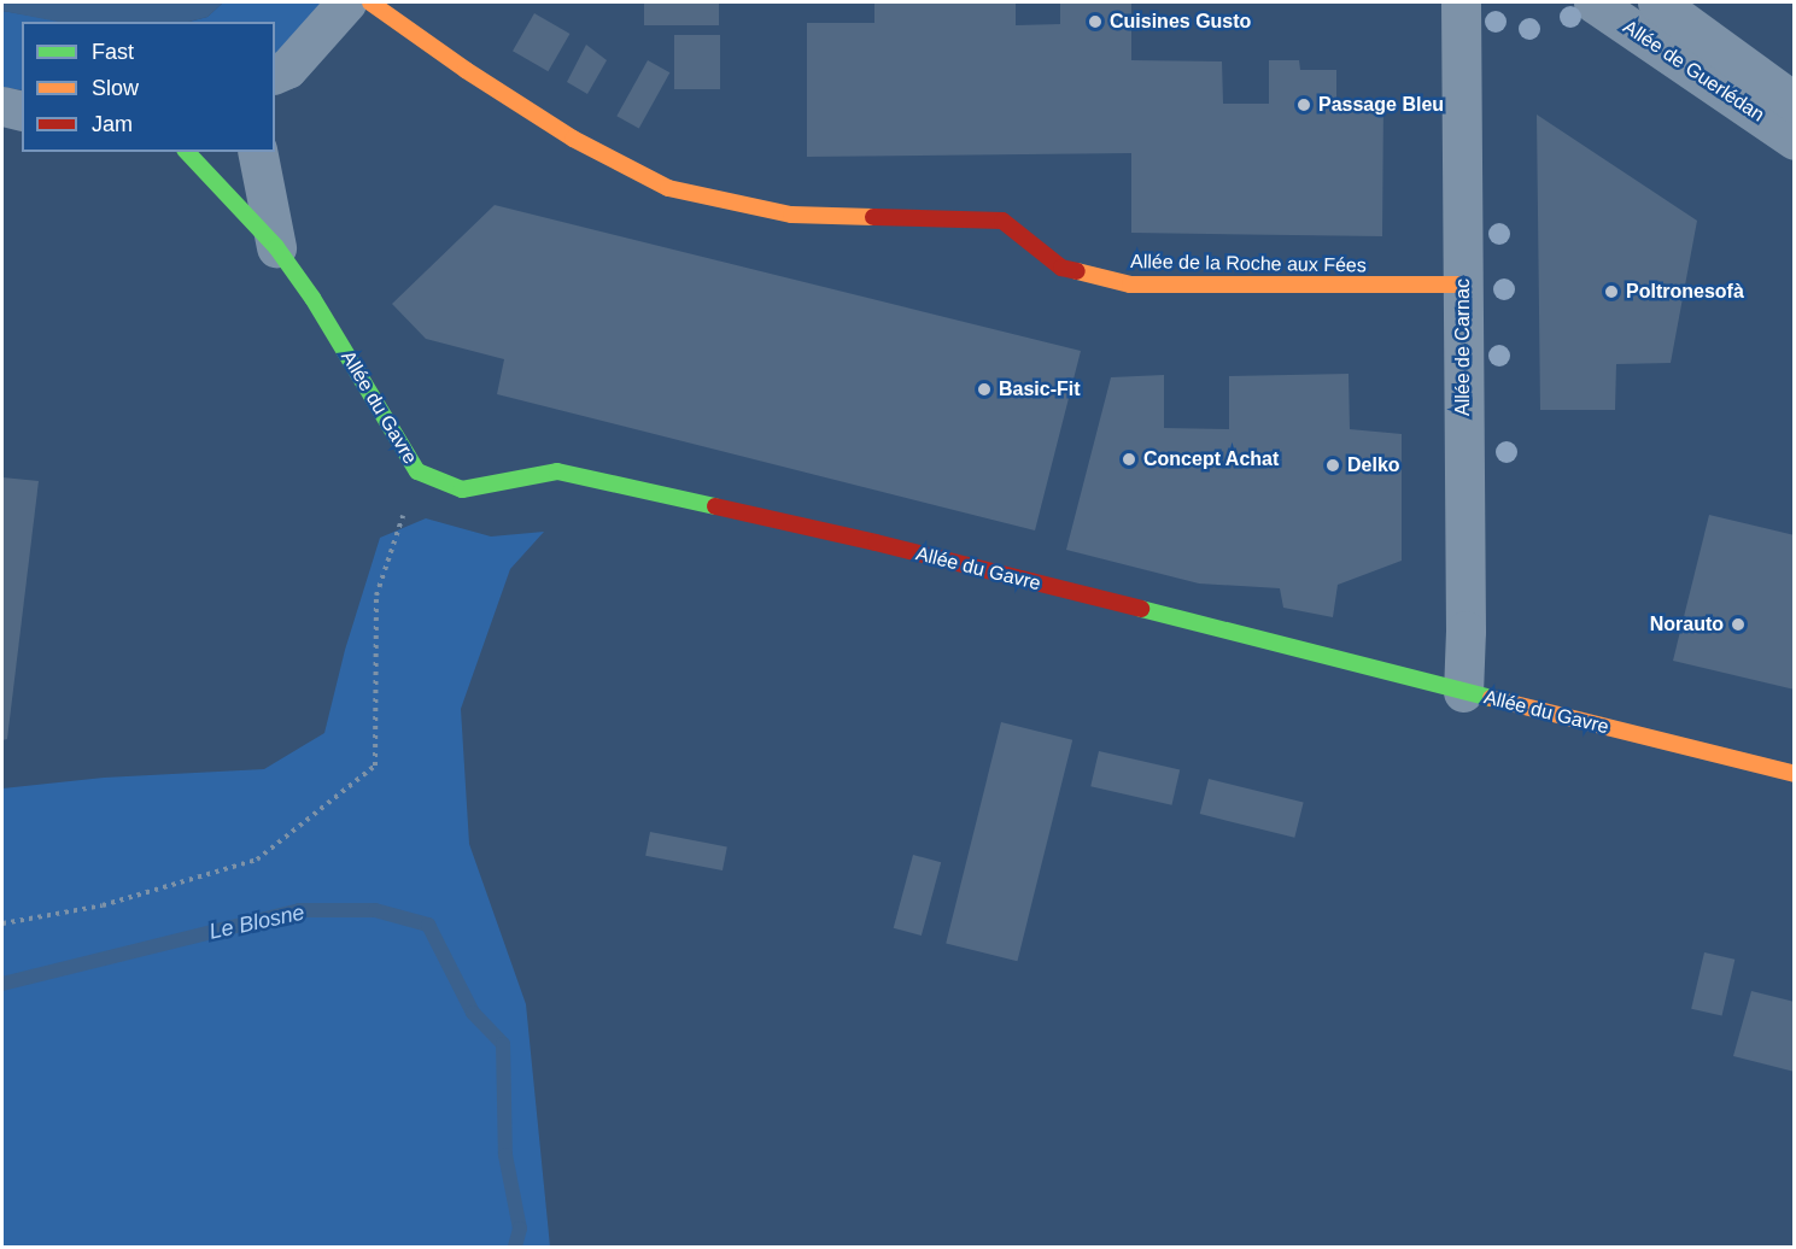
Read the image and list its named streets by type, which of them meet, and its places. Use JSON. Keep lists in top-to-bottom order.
{
  "streets": {
    "street": [
      "Allée de Guerlédan",
      "Allée de la Roche aux Fées",
      "Allée de Carnac",
      "Allée du Gavre"
    ]
  },
  "crossings": [
    ["Allée de la Roche aux Fées", "Allée de Carnac"],
    ["Allée de Carnac", "Allée du Gavre"]
  ],
  "water": ["Le Blosne"],
  "places": [
    "Cuisines Gusto",
    "Passage Bleu",
    "Poltronesofà",
    "Basic-Fit",
    "Concept Achat",
    "Delko",
    "Norauto"
  ],
  "legend": ["Fast", "Slow", "Jam"]
}
